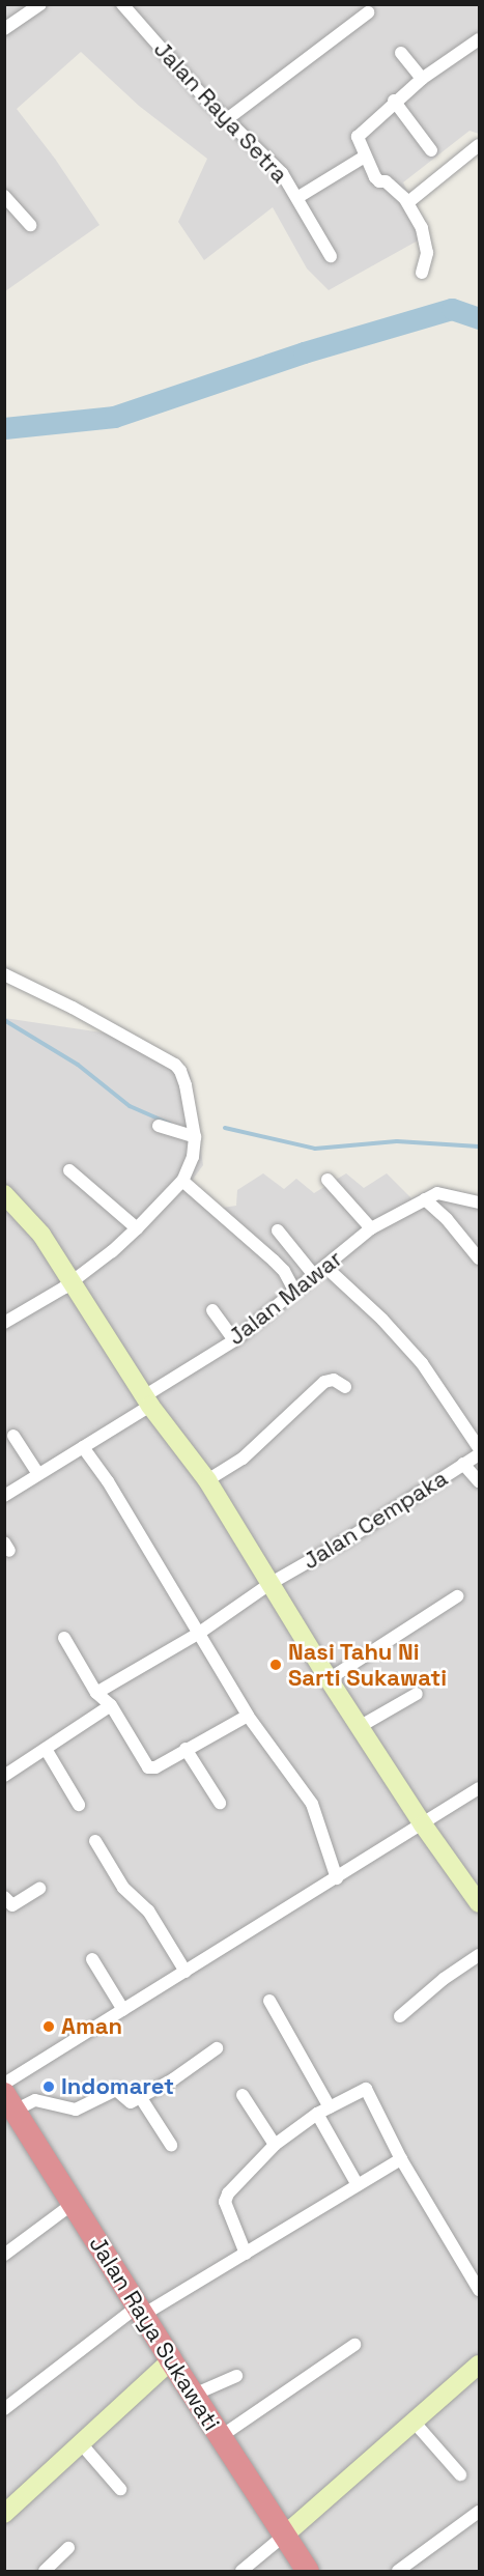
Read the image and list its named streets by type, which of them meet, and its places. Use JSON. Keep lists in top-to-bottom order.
{
  "streets": {
    "highway": ["Jalan Raya Sukawati"],
    "street": ["Jalan Raya Setra", "Jalan Mawar", "Jalan Cempaka"]
  },
  "places": ["Nasi Tahu Ni Sarti Sukawati", "Aman", "Indomaret"]
}
